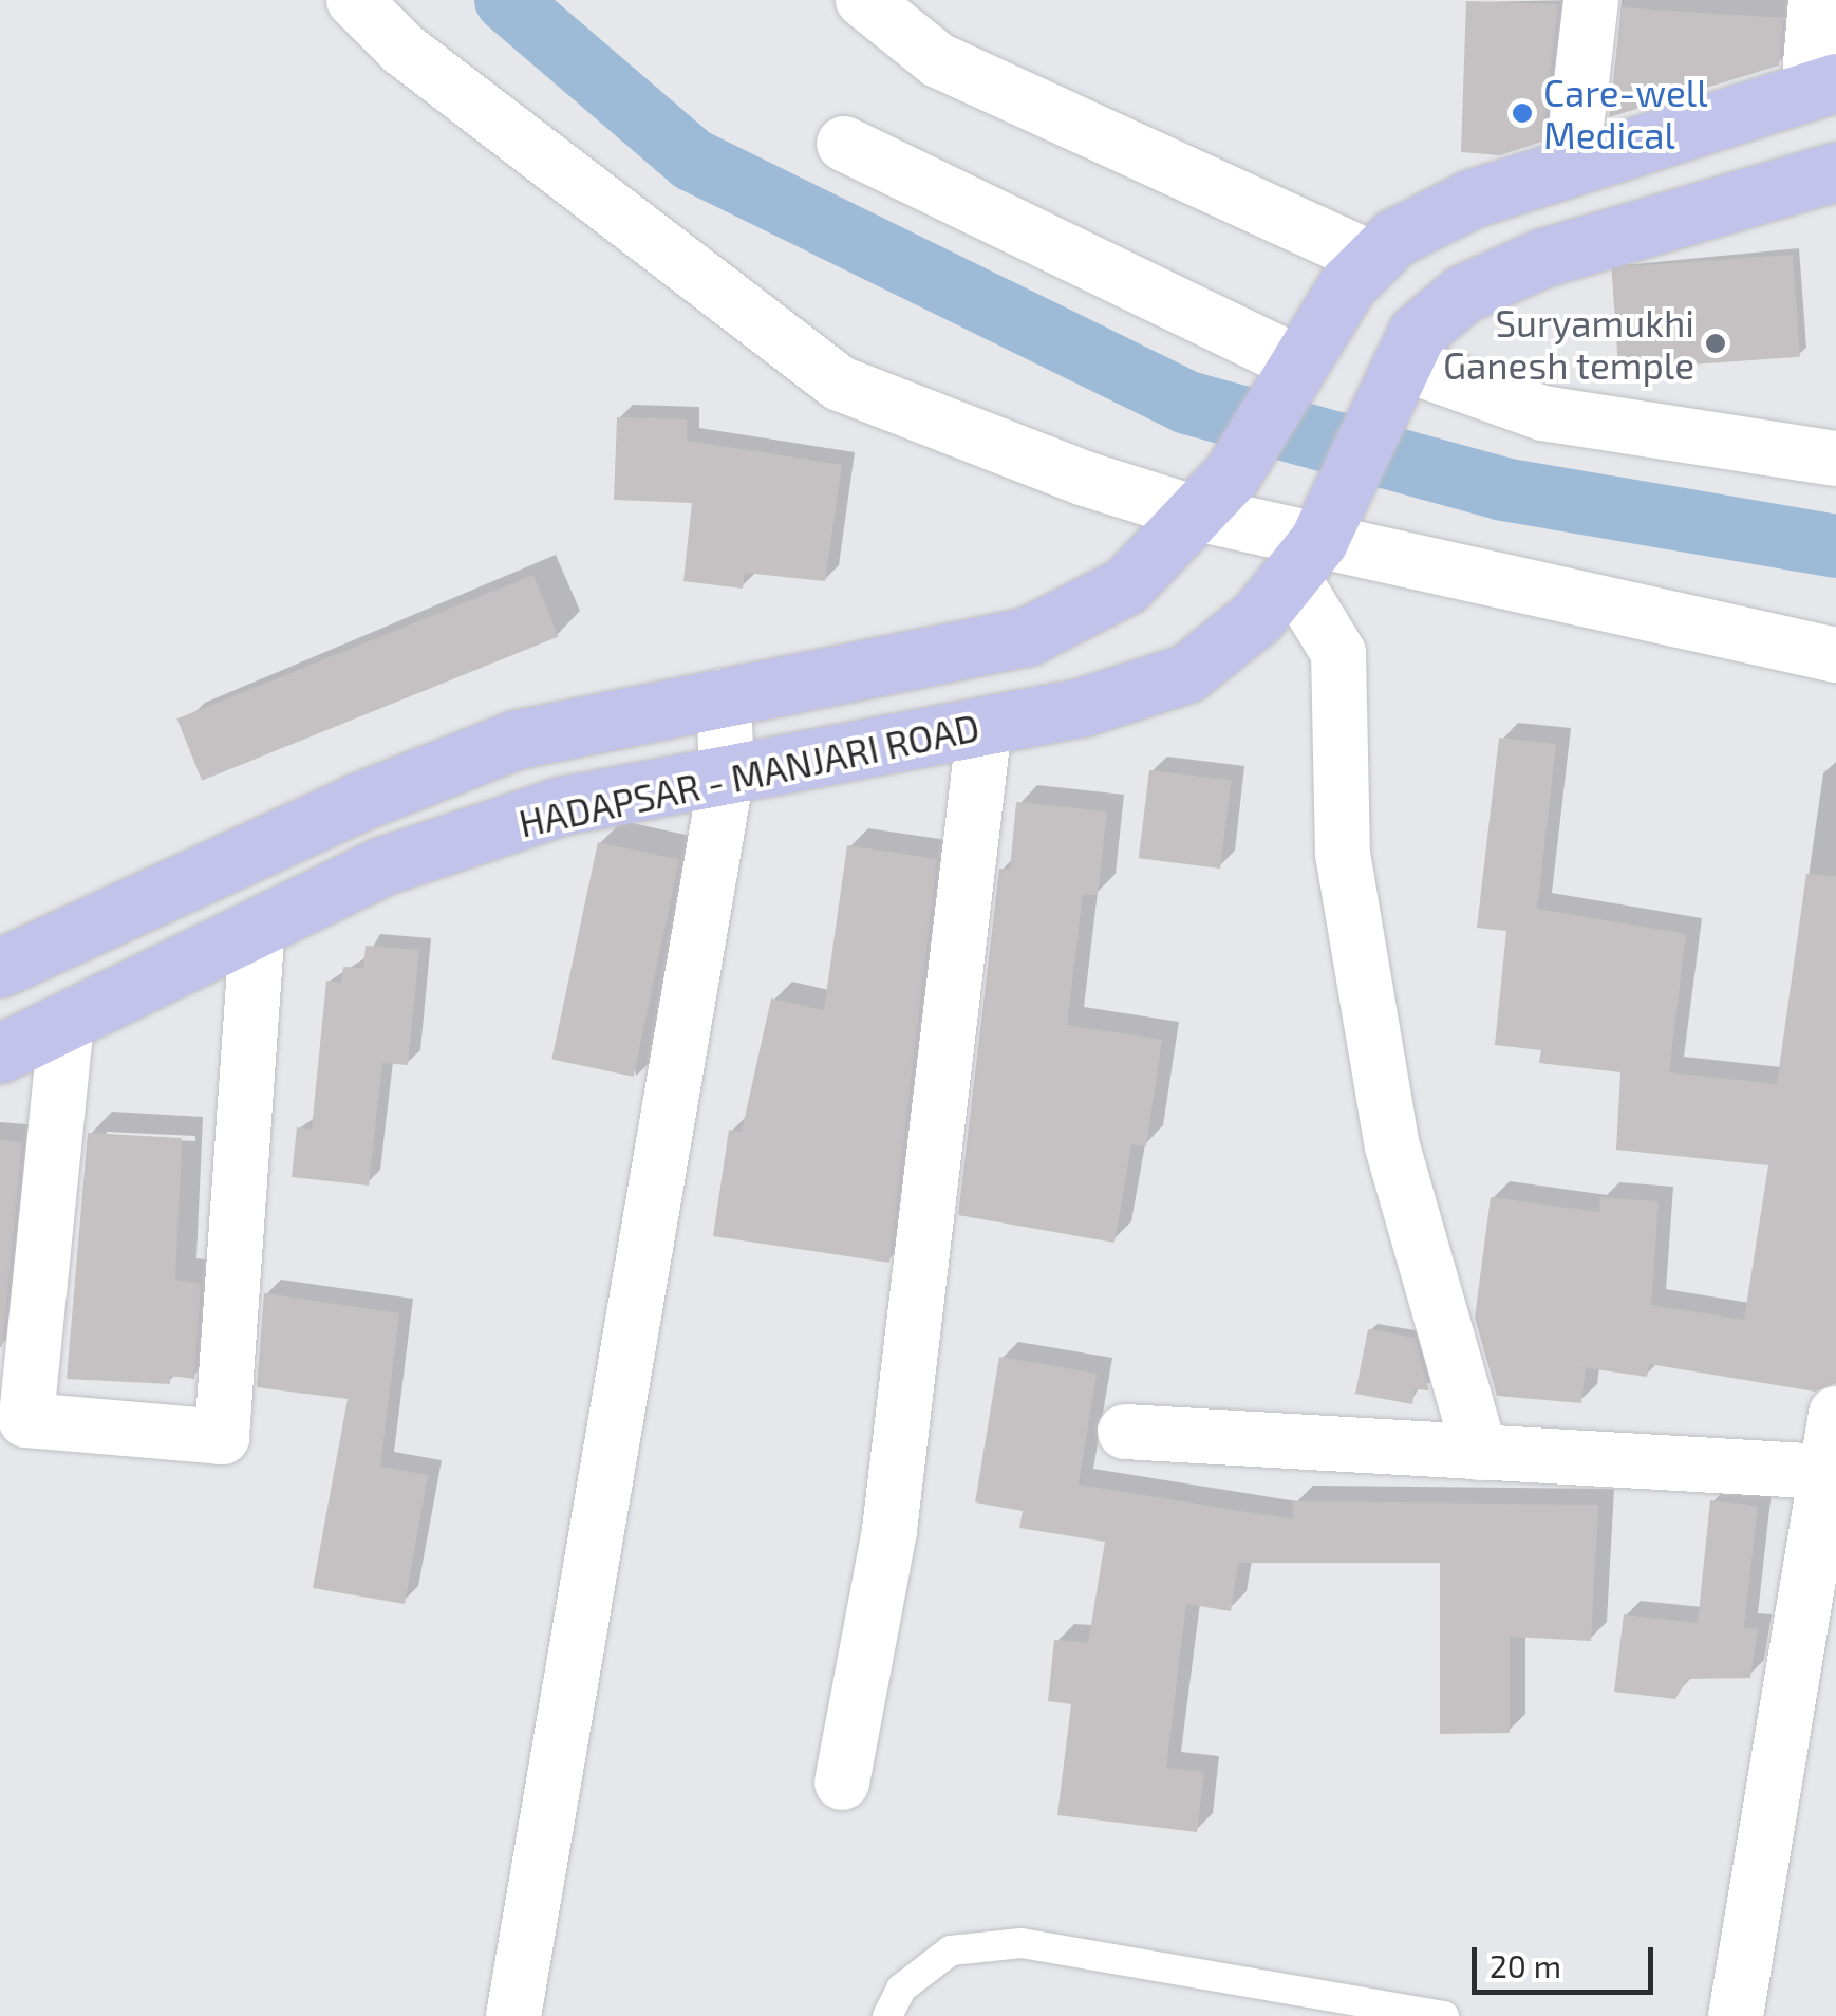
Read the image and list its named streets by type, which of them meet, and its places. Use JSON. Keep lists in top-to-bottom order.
{
  "streets": {
    "main road": ["HADAPSAR - MANJARI ROAD"]
  },
  "places": ["Care-well Medical", "Suryamukhi Ganesh temple"],
  "scale_bar": "20 m"
}
